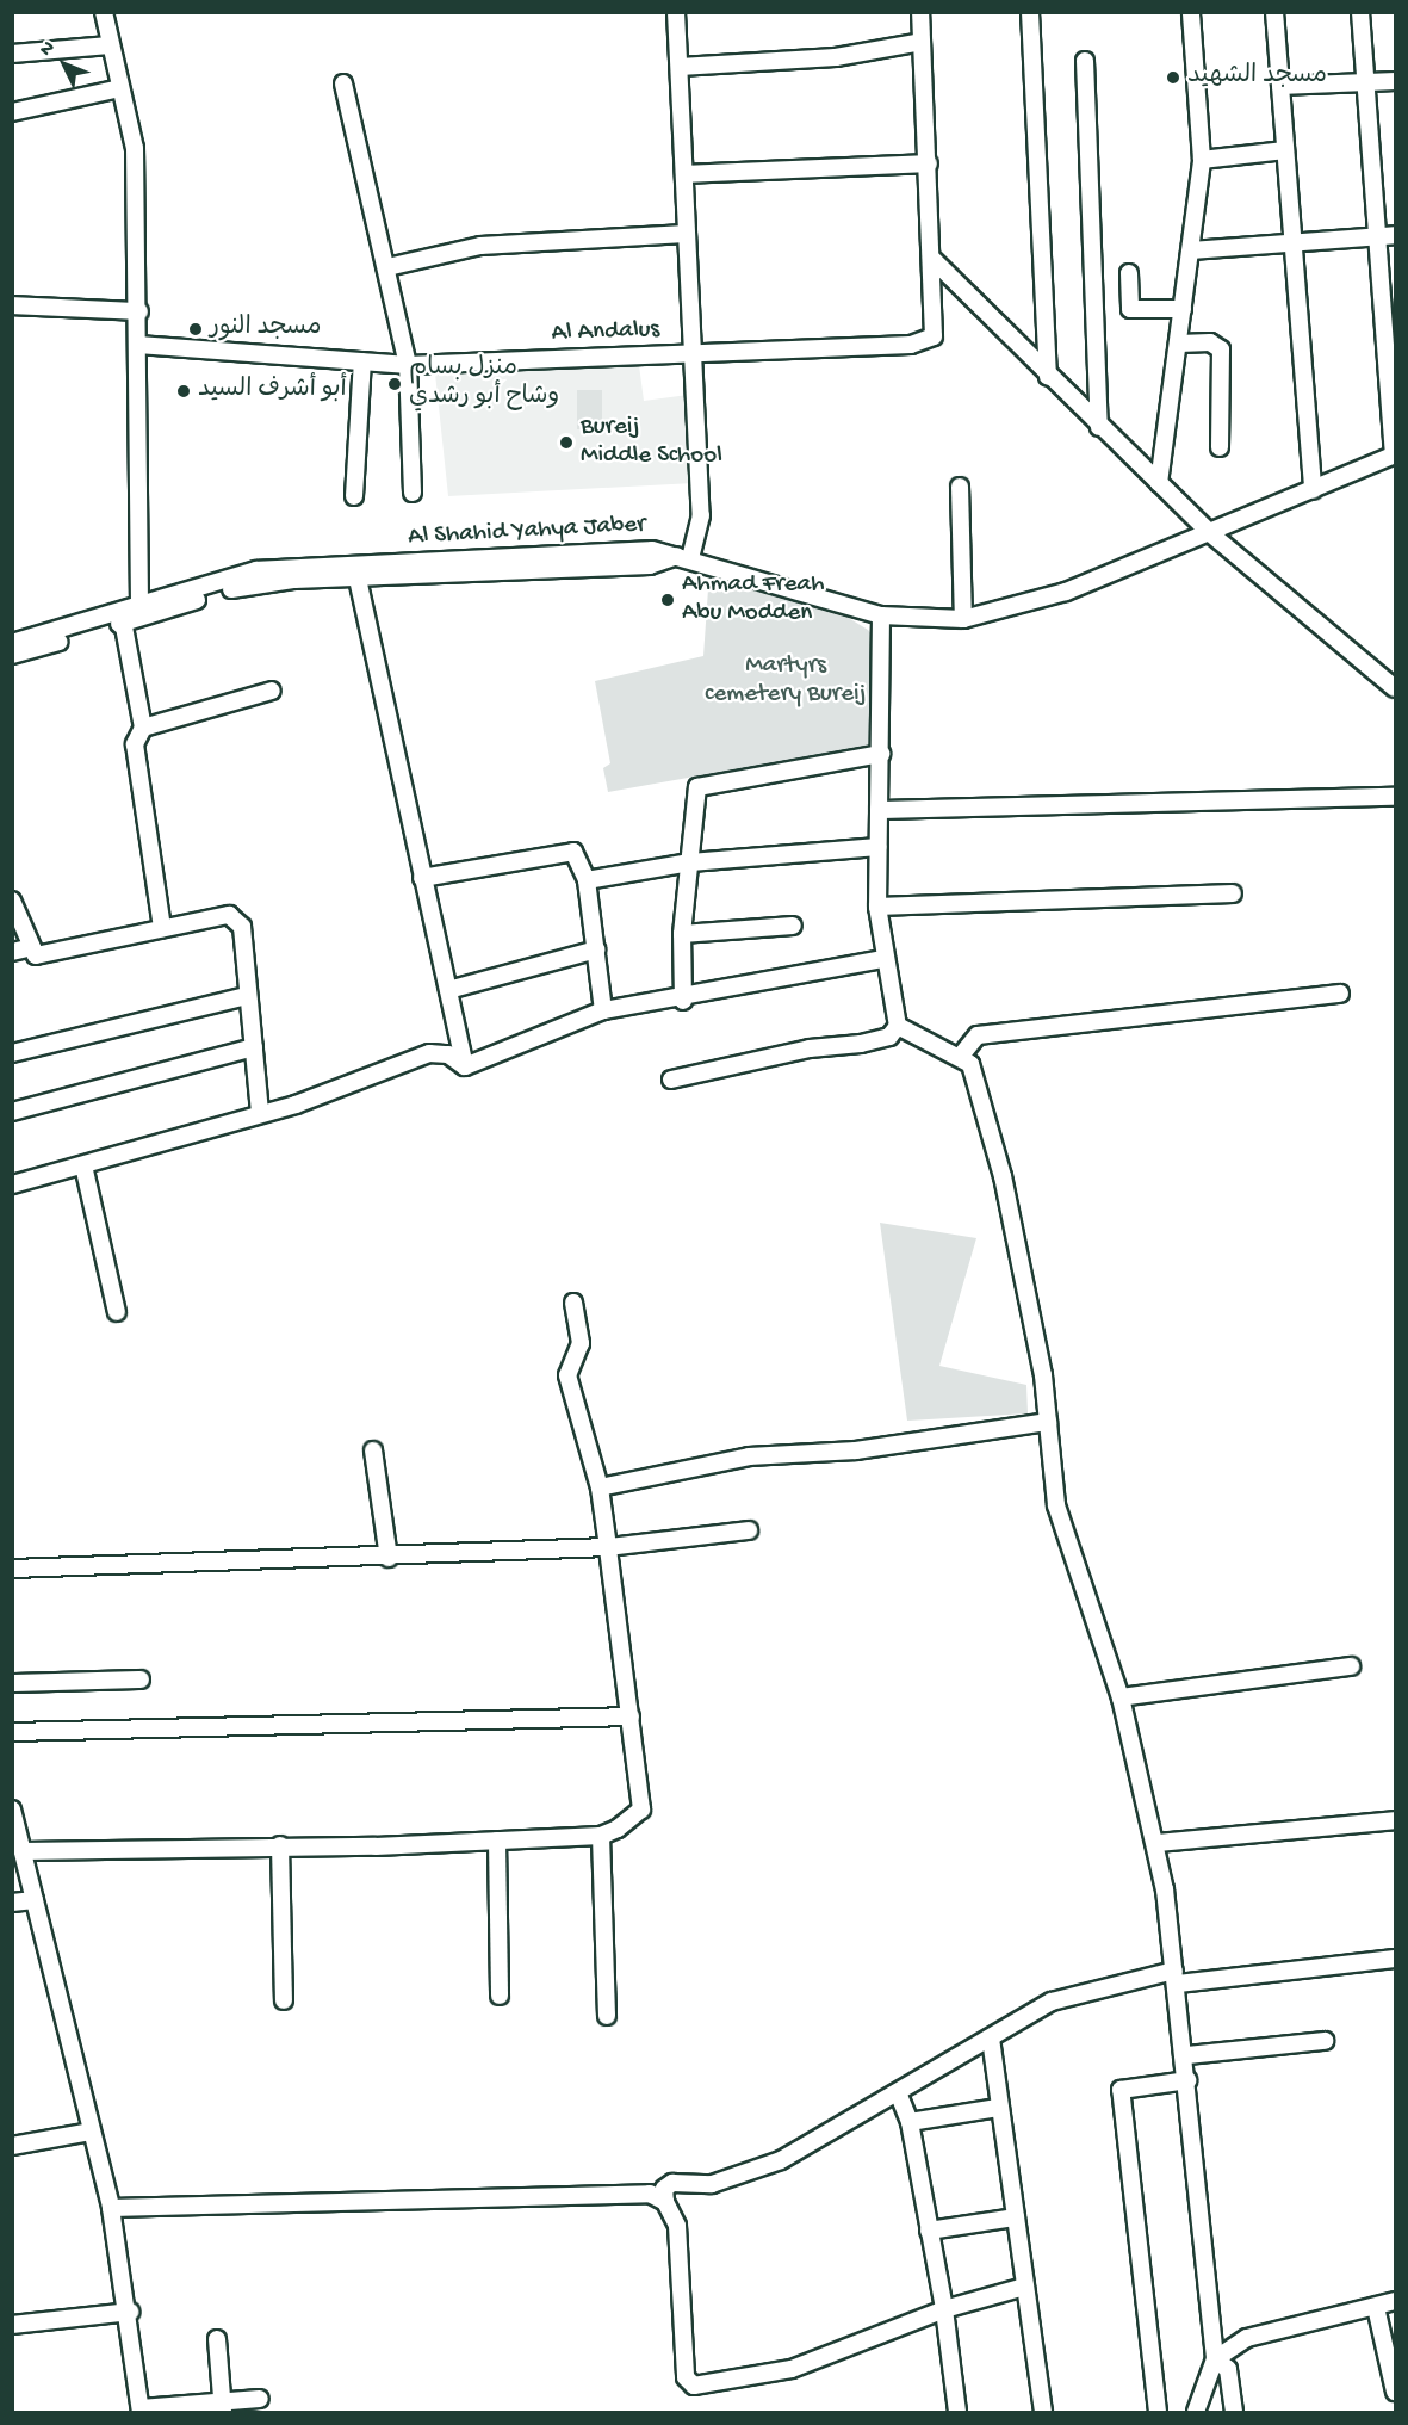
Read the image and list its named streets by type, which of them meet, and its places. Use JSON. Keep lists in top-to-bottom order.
{
  "streets": {
    "street": ["Al Andalus", "Al Shahid Yahya Jaber"]
  },
  "parks": ["Martyrs cemetery Bureij"],
  "places": [
    "مسجد الشهيد",
    "مسجد النور",
    "منزل بسام وشاح أبو رشدي",
    "أبو أشرف السيد",
    "Bureij Middle School",
    "Ahmad Freah Abu Modden"
  ],
  "north": "top left"
}
